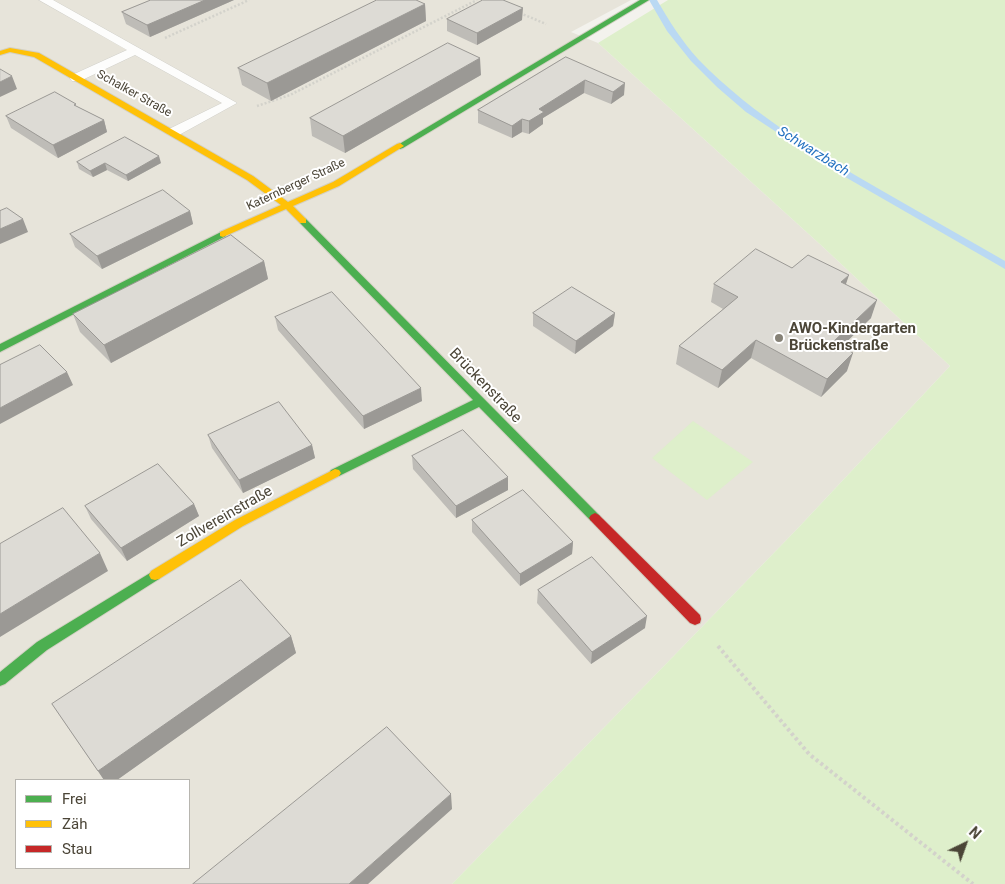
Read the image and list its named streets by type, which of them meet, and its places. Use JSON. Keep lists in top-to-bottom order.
{
  "streets": {
    "street": [
      "Schalker Straße",
      "Katernberger Straße",
      "Brückenstraße",
      "Zollvereinstraße"
    ]
  },
  "crossings": [
    ["Schalker Straße", "Brückenstraße"],
    ["Katernberger Straße", "Brückenstraße"],
    ["Brückenstraße", "Zollvereinstraße"]
  ],
  "water": ["Schwarzbach"],
  "places": ["AWO-Kindergarten Brückenstraße"],
  "legend": ["Frei", "Zäh", "Stau"],
  "north": "top right"
}
